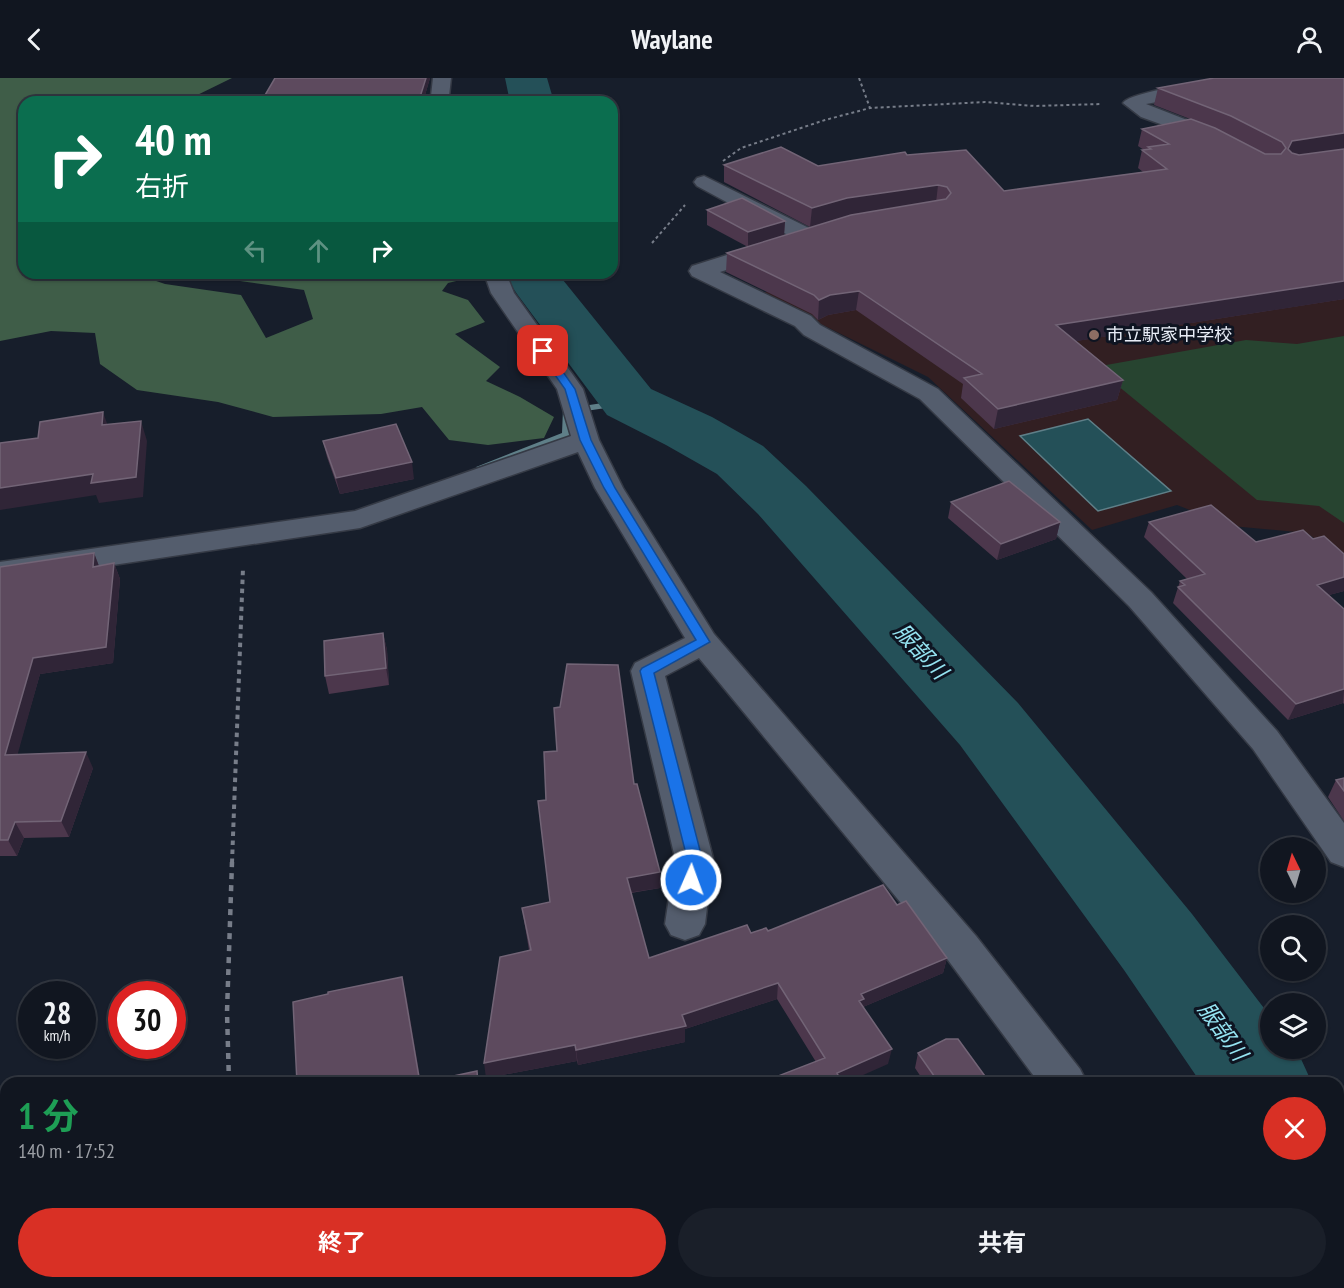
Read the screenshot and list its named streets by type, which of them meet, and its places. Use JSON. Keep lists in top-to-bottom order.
{
  "water": ["服部川"],
  "places": ["市立駅家中学校"],
  "north": "top",
  "page": {
    "header": "Waylane",
    "turn": ["40 m", "右折"],
    "speed": "28 km/h",
    "limit": "30",
    "heading": ["1 分", "140 m · 17:52"],
    "buttons": ["終了", "共有"]
  }
}
